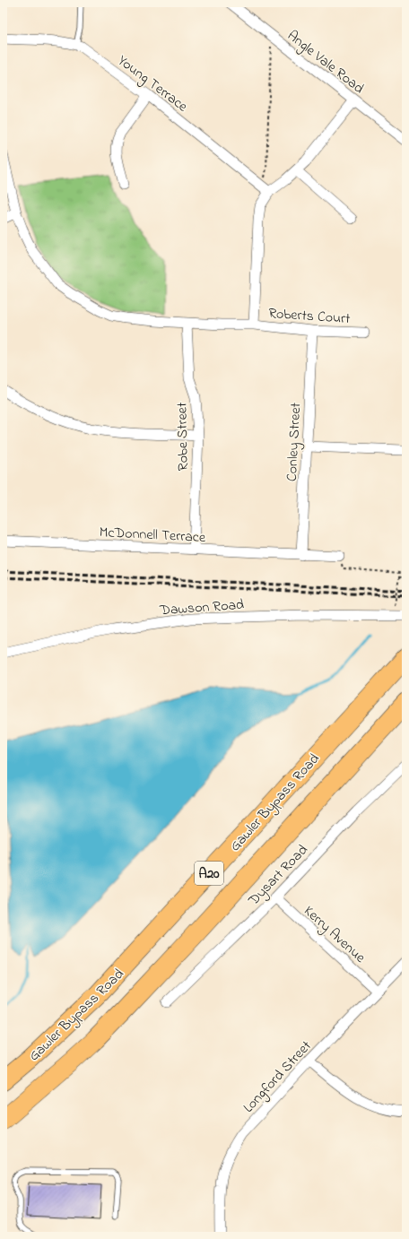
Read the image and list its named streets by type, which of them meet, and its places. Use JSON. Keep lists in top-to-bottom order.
{
  "streets": {
    "highway": ["Gawler Bypass Road", "A20"],
    "street": [
      "Angle Vale Road",
      "Young Terrace",
      "Roberts Court",
      "Robe Street",
      "Conley Street",
      "McDonnell Terrace",
      "Dawson Road",
      "Dysart Road",
      "Kerry Avenue",
      "Longford Street"
    ]
  },
  "crossings": [
    ["Roberts Court", "Robe Street"],
    ["Roberts Court", "Conley Street"],
    ["Robe Street", "McDonnell Terrace"],
    ["Conley Street", "McDonnell Terrace"],
    ["Dysart Road", "Kerry Avenue"],
    ["Kerry Avenue", "Longford Street"]
  ]
}
